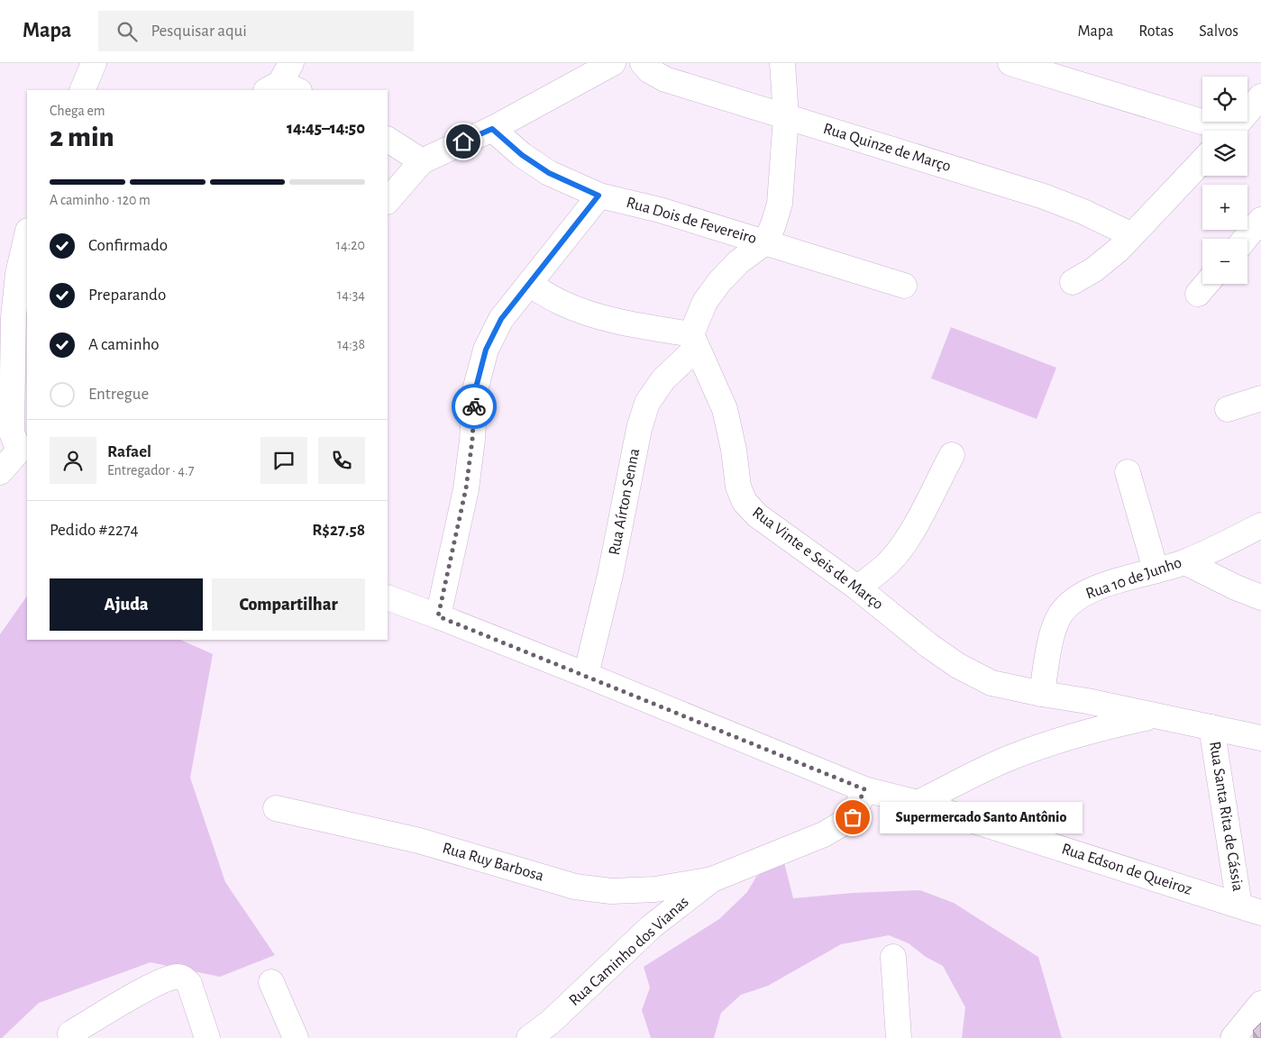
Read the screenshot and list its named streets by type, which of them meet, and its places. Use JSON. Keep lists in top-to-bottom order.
{
  "streets": {
    "street": [
      "Rua Quinze de Março",
      "Rua Dois de Fevereiro",
      "Rua Aírton Senna",
      "Rua Vinte e Seis de Março",
      "Rua 10 de Junho",
      "Rua Santa Rita de Cássia",
      "Rua Ruy Barbosa",
      "Rua Edson de Queiroz",
      "Rua Caminho dos Vianas"
    ]
  },
  "crossings": [
    ["Rua Aírton Senna", "Rua Vinte e Seis de Março"],
    ["Rua Aírton Senna", "Rua Edson de Queiroz"],
    ["Rua Vinte e Seis de Março", "Rua 10 de Junho"],
    ["Rua Vinte e Seis de Março", "Rua Santa Rita de Cássia"],
    ["Rua Santa Rita de Cássia", "Rua Edson de Queiroz"],
    ["Rua Ruy Barbosa", "Rua Caminho dos Vianas"],
    ["Rua Edson de Queiroz", "Rua Caminho dos Vianas"]
  ],
  "places": ["Supermercado Santo Antônio"],
  "page": {
    "header": "Mapa",
    "search": "Pesquisar aqui",
    "nav": ["Mapa", "Rotas", "Salvos"],
    "map_buttons": ["+", "−"],
    "heading": ["2 min", "Chega em", "14:45–14:50"],
    "panel": [
      "Rafael",
      "Entregador · 4.7",
      "Pedido #2274",
      "R$27.58"
    ],
    "bar": "A caminho · 120 m",
    "list": [
      ["Confirmado", "14:20"],
      ["Preparando", "14:34"],
      ["A caminho", "14:38"],
      "Entregue"
    ],
    "buttons": ["Ajuda", "Compartilhar"],
    "bubble": "Supermercado Santo Antônio"
  }
}
